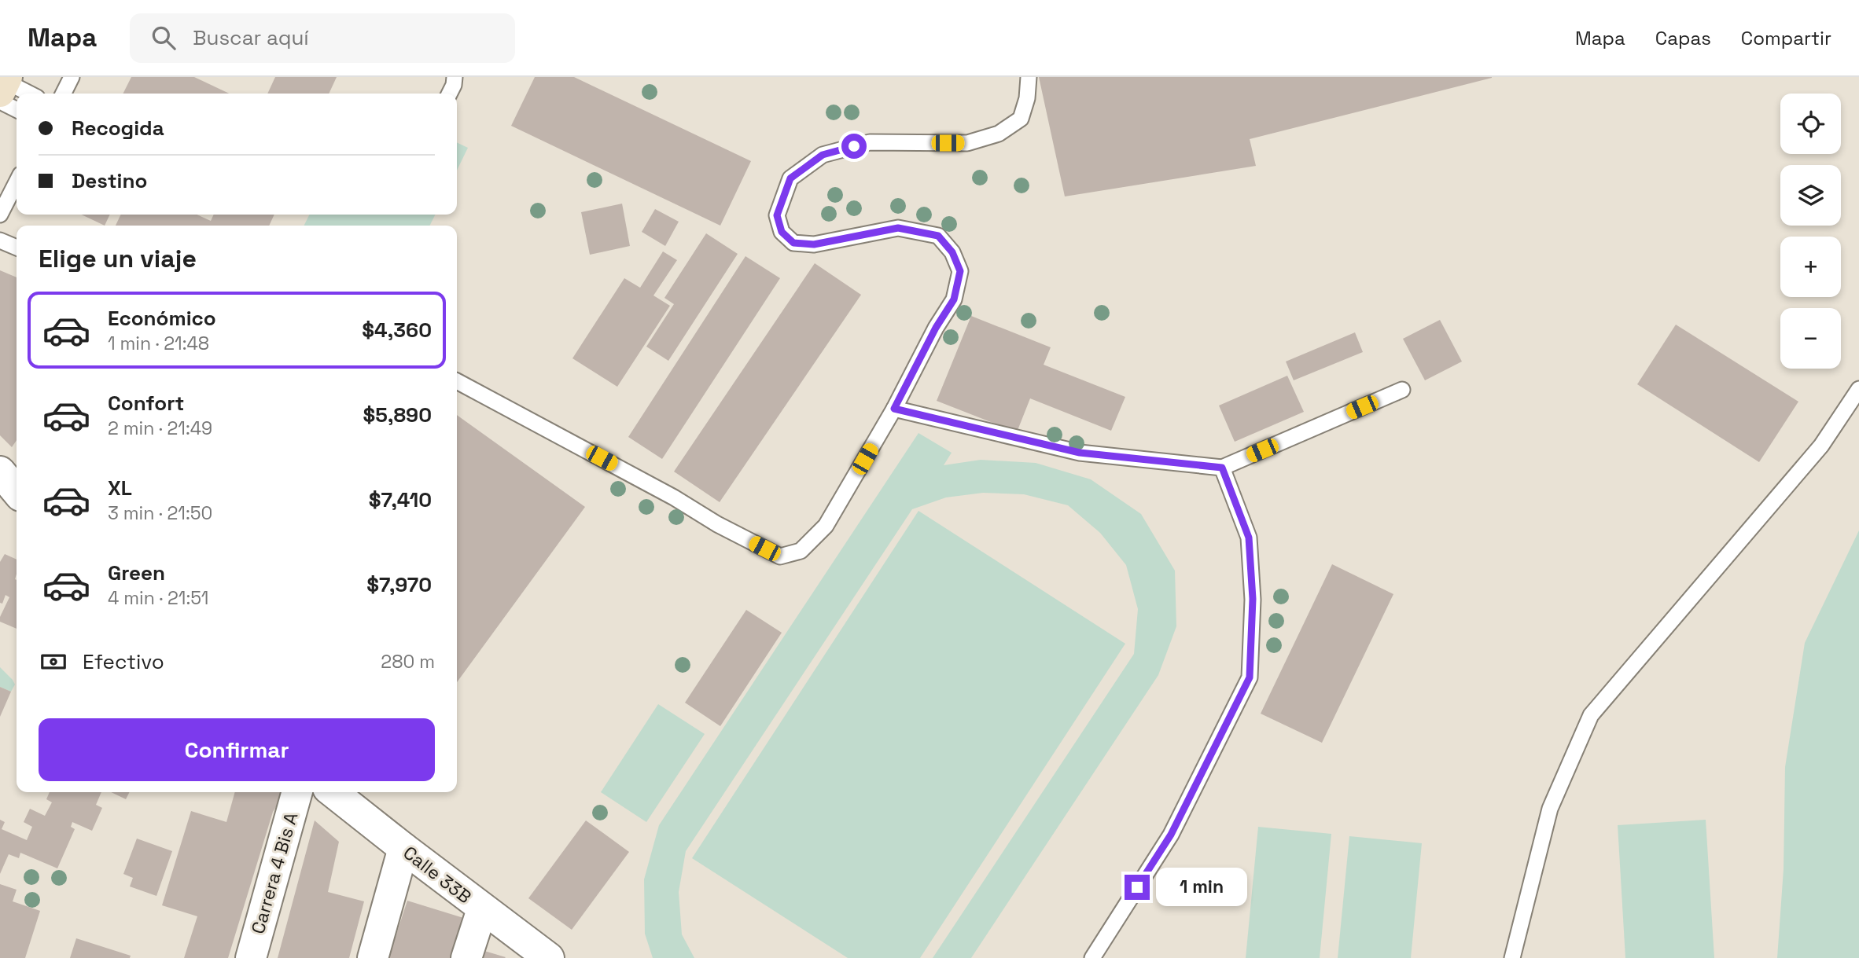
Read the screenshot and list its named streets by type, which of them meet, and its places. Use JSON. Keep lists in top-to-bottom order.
{
  "streets": {
    "street": ["Carrera 4 Bis A", "Calle 33B"]
  },
  "page": {
    "header": "Mapa",
    "search": "Buscar aquí",
    "nav": ["Mapa", "Capas", "Compartir"],
    "map_buttons": ["+", "−"],
    "banner": ["Recogida", "Destino"],
    "heading": "Elige un viaje",
    "list": [
      {
        "name": "Económico",
        "note": "1 min · 21:48",
        "value": "$4,360"
      },
      {
        "name": "Confort",
        "note": "2 min · 21:49",
        "value": "$5,890"
      },
      {
        "name": "XL",
        "note": "3 min · 21:50",
        "value": "$7,410"
      },
      {
        "name": "Green",
        "note": "4 min · 21:51",
        "value": "$7,970"
      }
    ],
    "pay": ["Efectivo", "280 m"],
    "buttons": "Confirmar",
    "bubble": "1 min"
  }
}
